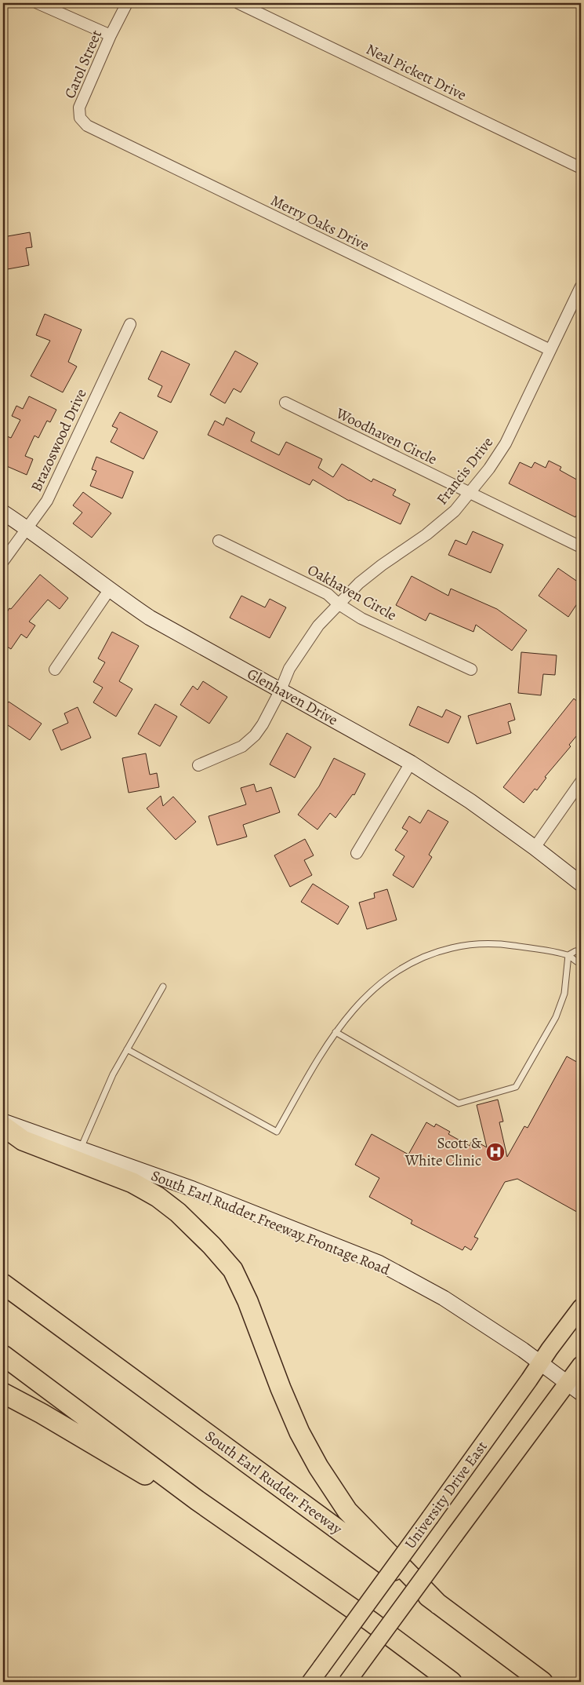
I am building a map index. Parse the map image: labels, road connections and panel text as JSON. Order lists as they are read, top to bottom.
{
  "streets": {
    "highway": ["South Earl Rudder Freeway"],
    "main road": ["University Drive East"],
    "street": [
      "Carol Street",
      "Neal Pickett Drive",
      "Merry Oaks Drive",
      "Woodhaven Circle",
      "Brazoswood Drive",
      "Francis Drive",
      "Oakhaven Circle",
      "Glenhaven Drive",
      "South Earl Rudder Freeway Frontage Road"
    ]
  },
  "crossings": [
    ["Carol Street", "Merry Oaks Drive"],
    ["Merry Oaks Drive", "Francis Drive"],
    ["Woodhaven Circle", "Francis Drive"],
    ["Brazoswood Drive", "Glenhaven Drive"],
    ["Francis Drive", "Oakhaven Circle"],
    ["Francis Drive", "Glenhaven Drive"],
    ["South Earl Rudder Freeway Frontage Road", "University Drive East"]
  ],
  "places": {
    "hospital": ["Scott & White Clinic"]
  }
}
